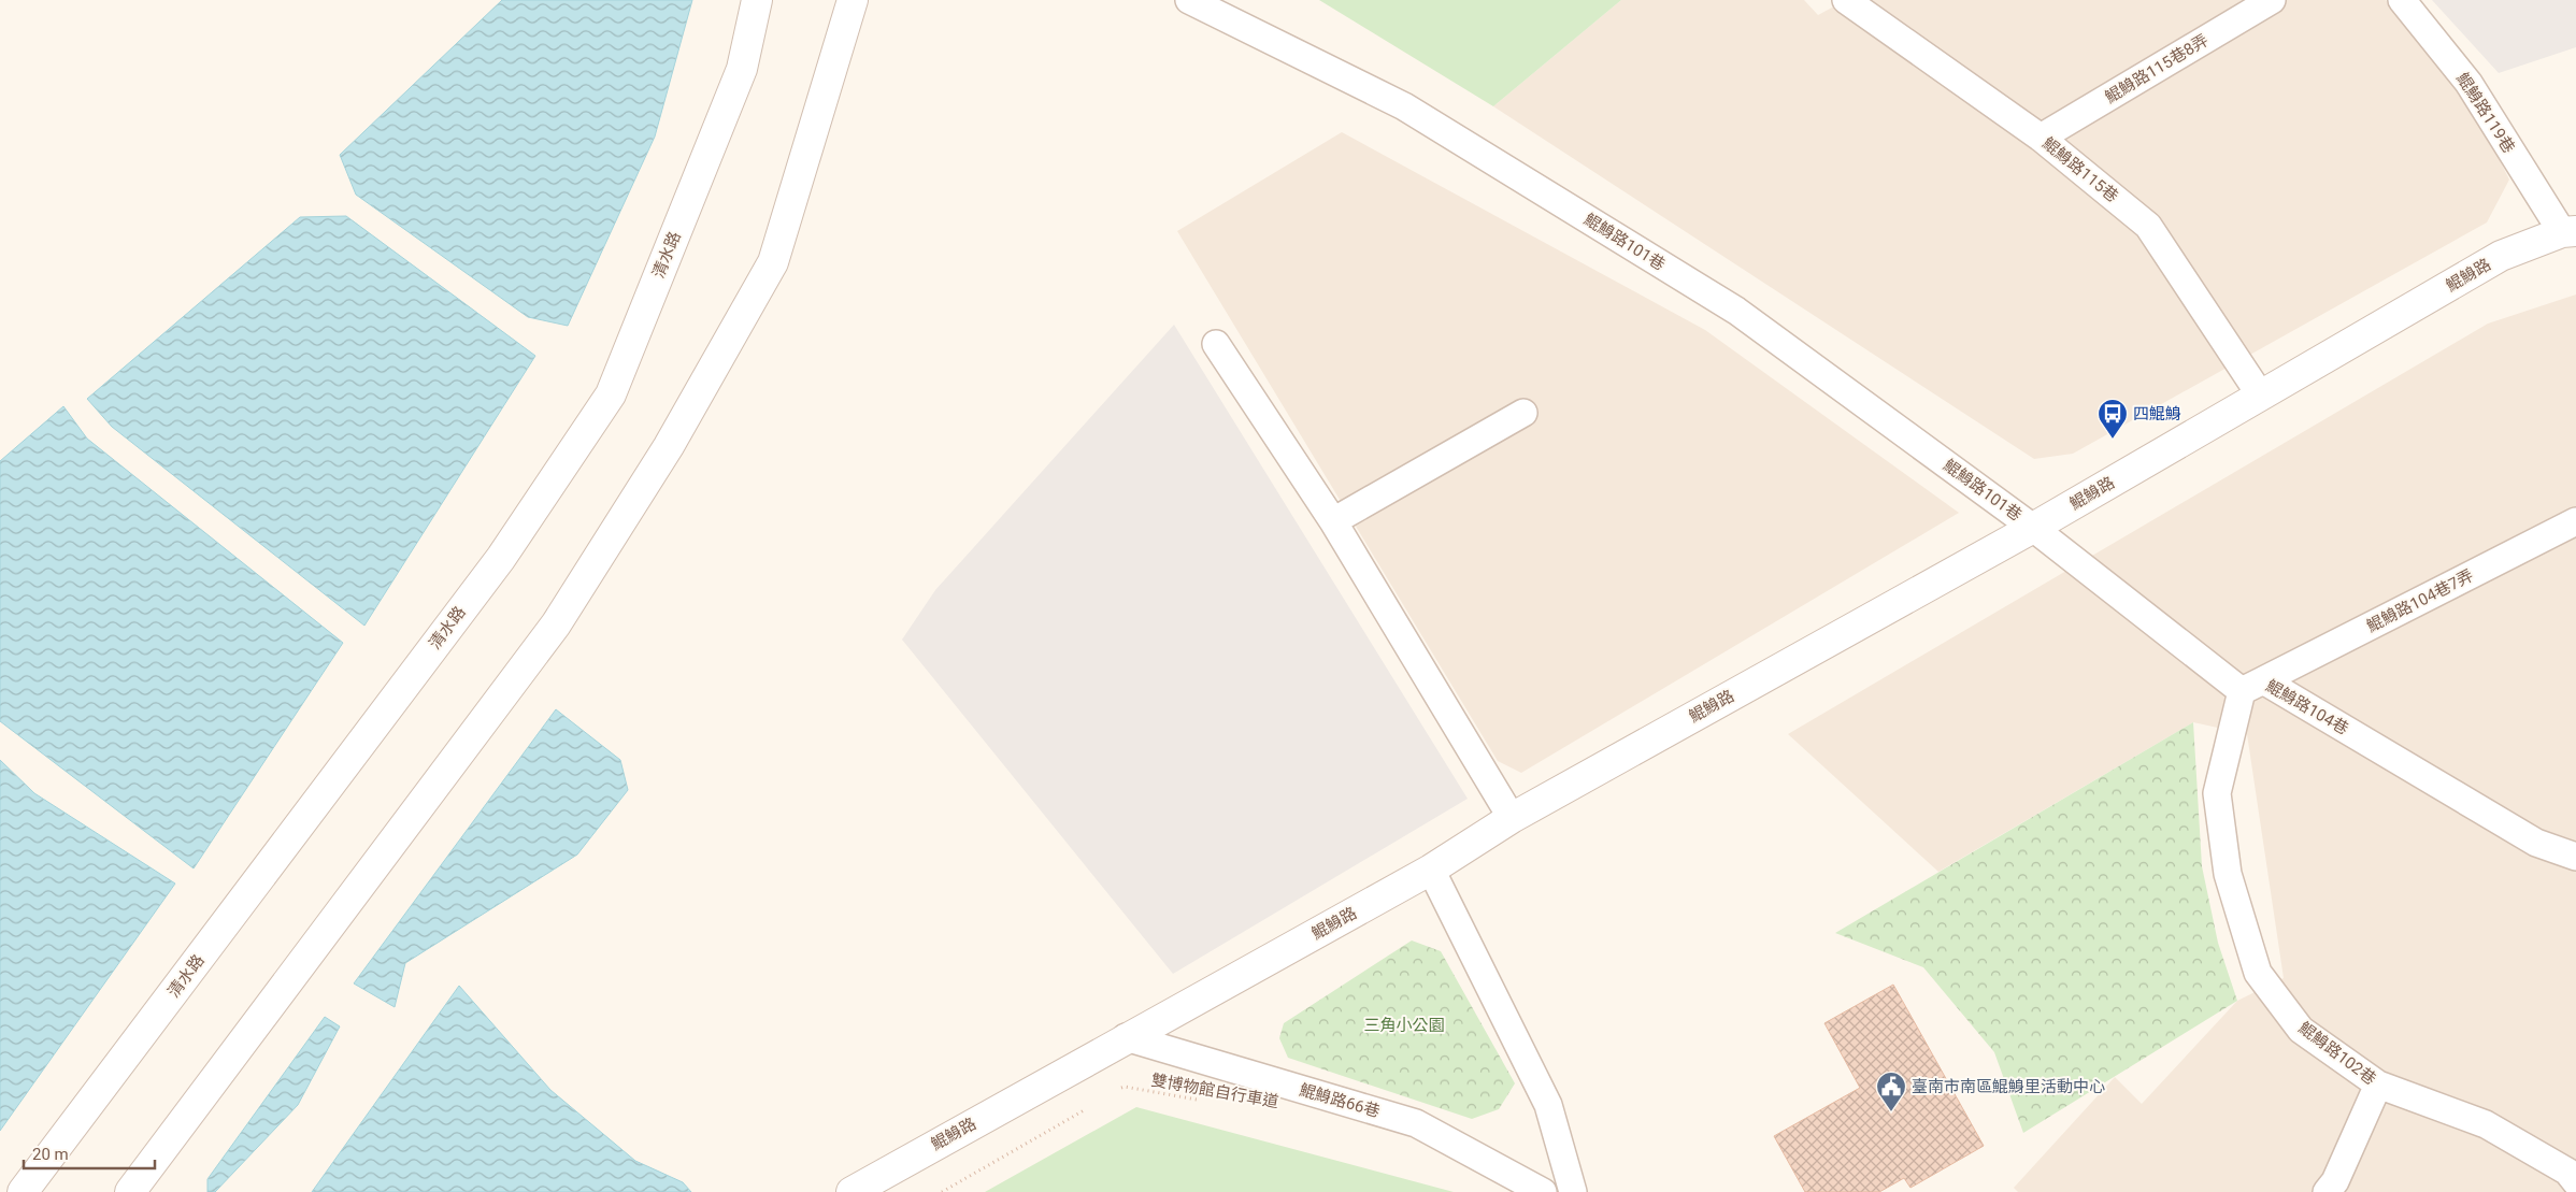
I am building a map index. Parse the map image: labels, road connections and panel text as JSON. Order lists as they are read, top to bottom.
{
  "streets": {
    "street": ["清水路", "鯤鯓路"],
    "lane": [
      "鯤鯓路115巷8弄",
      "鯤鯓路119巷",
      "鯤鯓路115巷",
      "鯤鯓路101巷",
      "鯤鯓路104巷7弄",
      "鯤鯓路104巷",
      "鯤鯓路102巷",
      "鯤鯓路66巷"
    ],
    "path": ["雙博物館自行車道"]
  },
  "crossings": [
    ["鯤鯓路115巷8弄", "鯤鯓路115巷"],
    ["鯤鯓路119巷", "鯤鯓路"],
    ["鯤鯓路115巷", "鯤鯓路"],
    ["鯤鯓路101巷", "鯤鯓路"],
    ["鯤鯓路101巷", "鯤鯓路104巷"],
    ["鯤鯓路", "鯤鯓路104巷"],
    ["鯤鯓路", "鯤鯓路66巷"],
    ["鯤鯓路104巷7弄", "鯤鯓路104巷"],
    ["鯤鯓路104巷7弄", "鯤鯓路102巷"],
    ["鯤鯓路104巷", "鯤鯓路102巷"]
  ],
  "parks": ["三角小公園"],
  "places": {
    "bus stop": ["四鯤鯓"],
    "public building": ["臺南市南區鯤鯓里活動中心"]
  },
  "scale_bar": "20 m"
}
